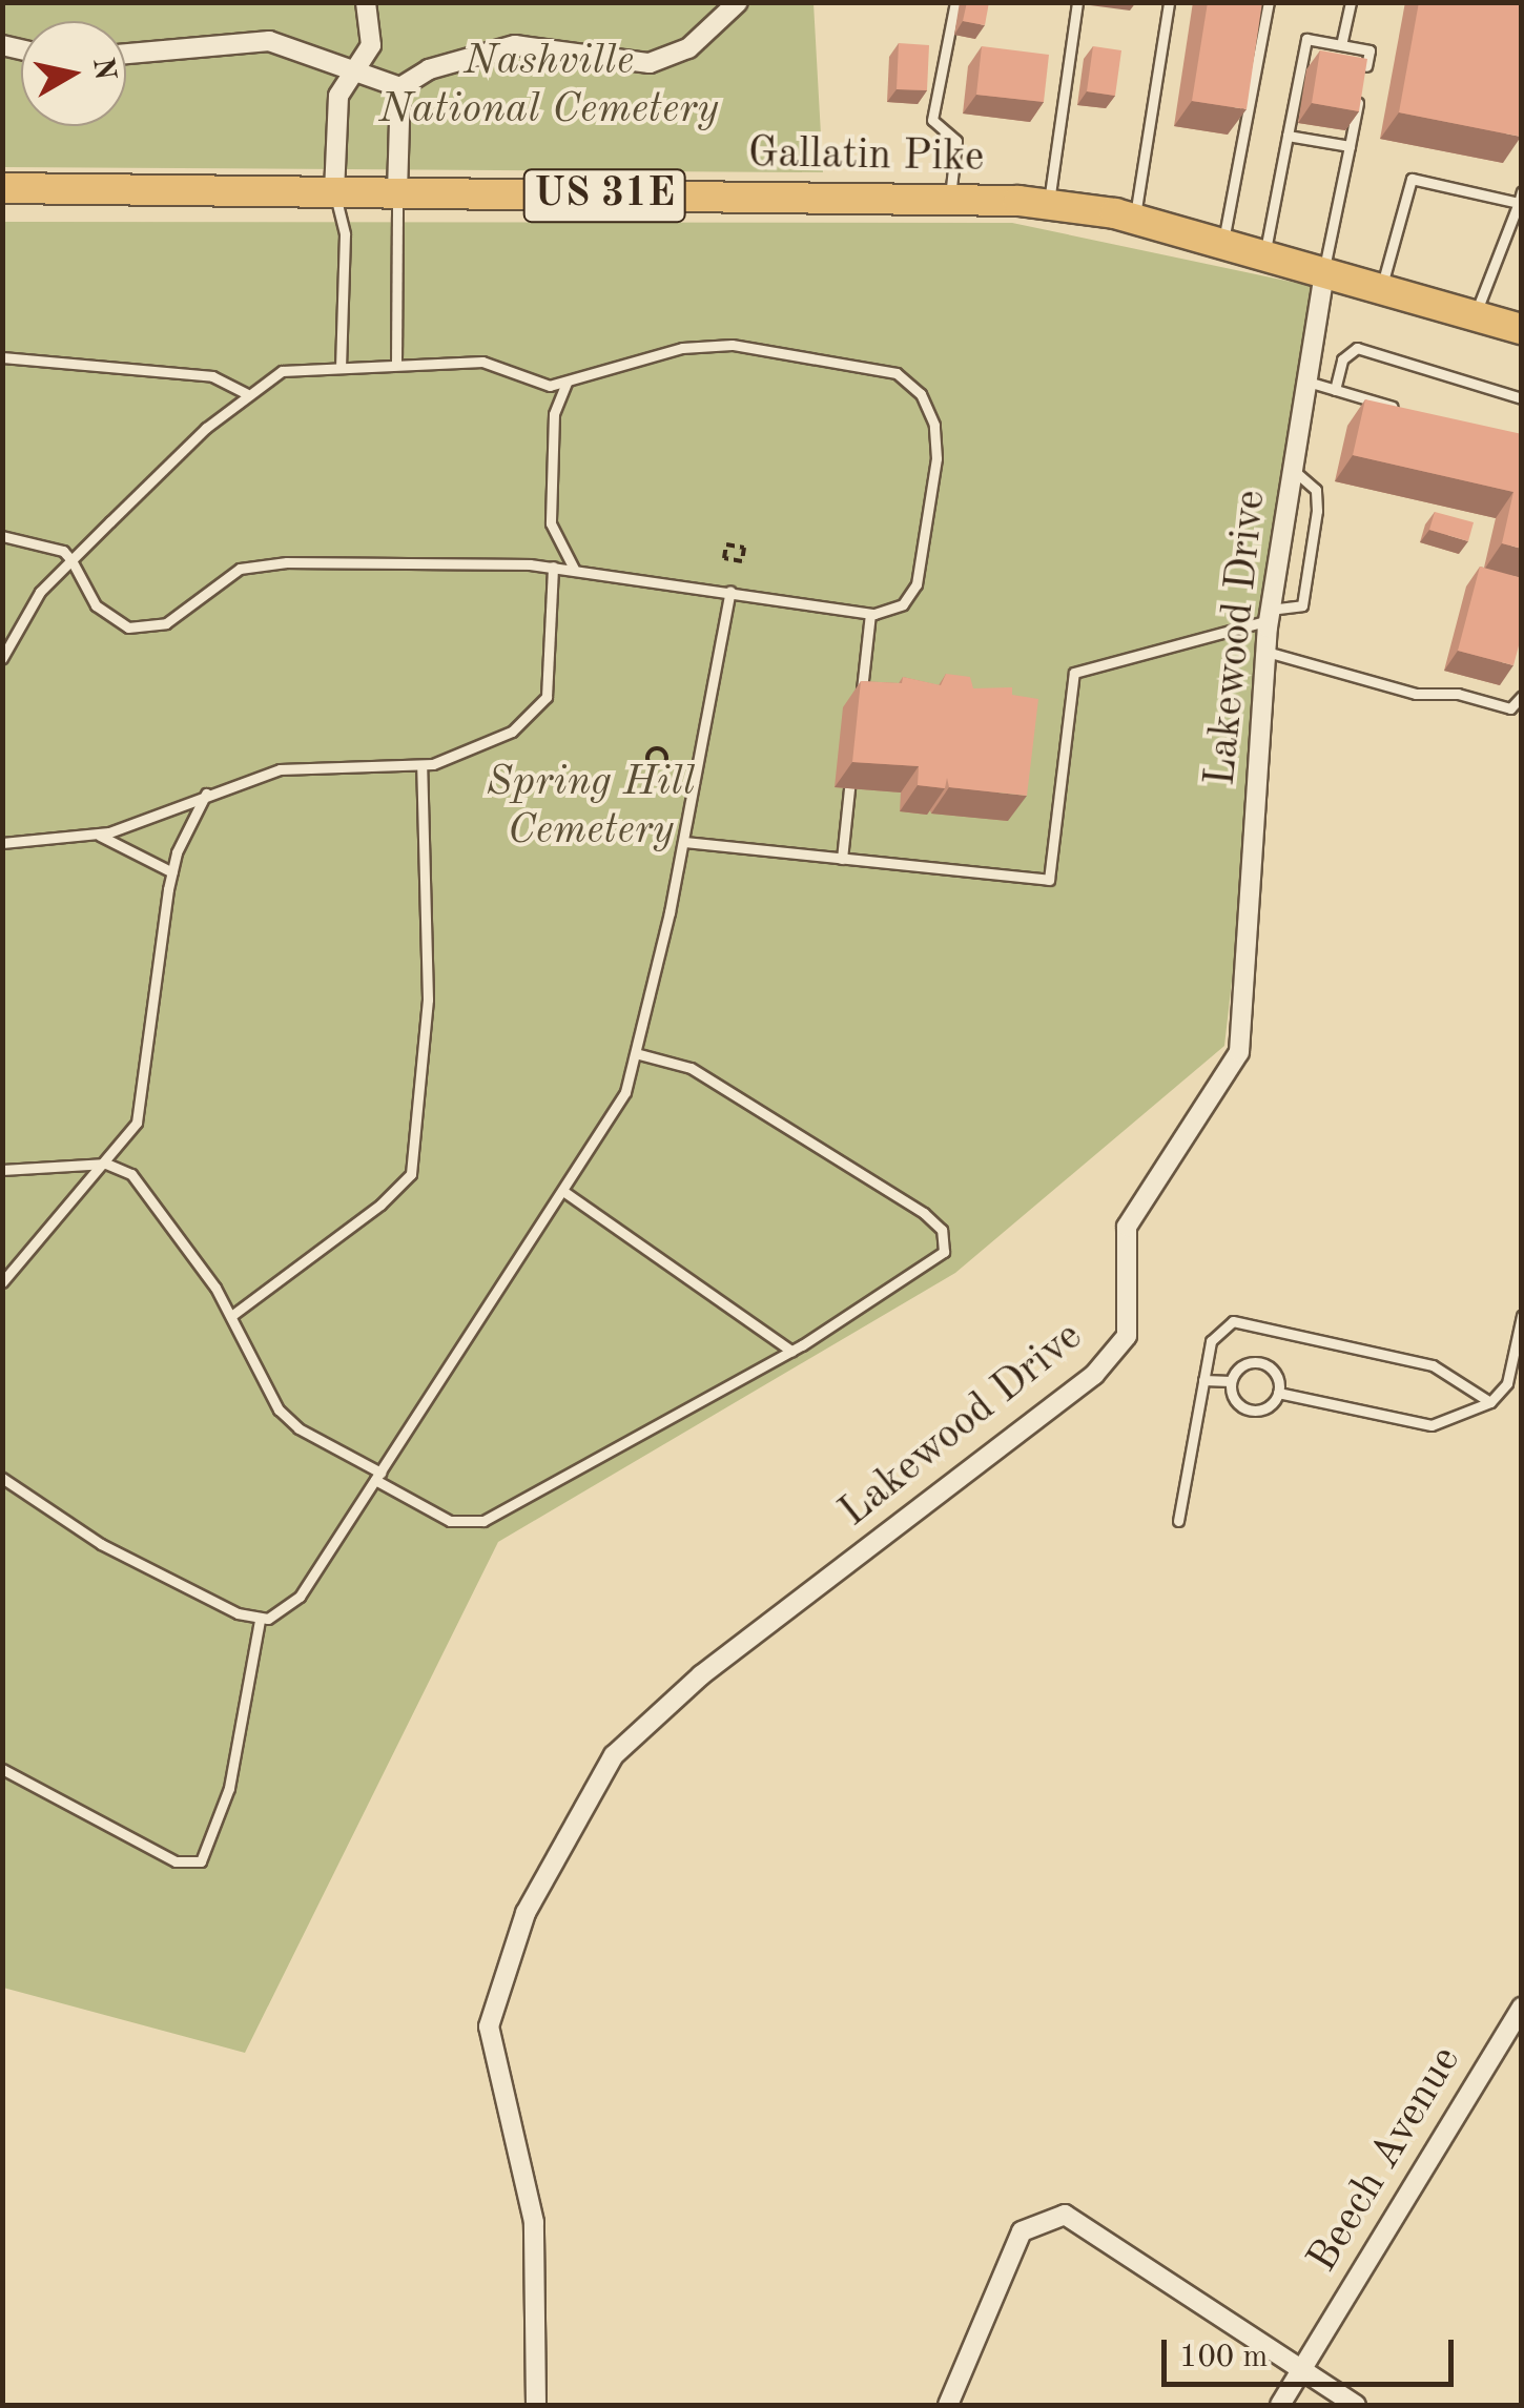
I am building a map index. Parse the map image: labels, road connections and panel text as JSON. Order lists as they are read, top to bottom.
{
  "streets": {
    "main road": ["Gallatin Pike", "US 31E"],
    "street": ["Lakewood Drive", "Beech Avenue"]
  },
  "crossings": [
    ["Gallatin Pike", "Lakewood Drive"]
  ],
  "parks": ["Nashville National Cemetery", "Spring Hill Cemetery"],
  "scale_bar": "100 m",
  "north": "right"
}
